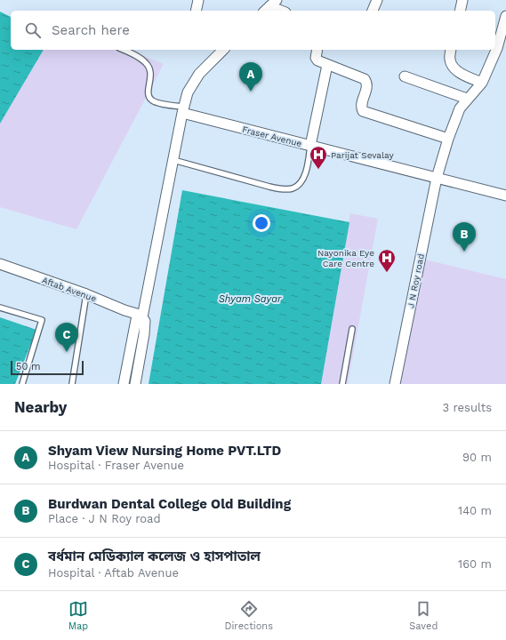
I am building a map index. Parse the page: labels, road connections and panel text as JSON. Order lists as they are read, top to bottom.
{
  "streets": {
    "street": ["Fraser Avenue", "J N Roy road", "Aftab Avenue"]
  },
  "crossings": [
    ["Fraser Avenue", "J N Roy road"]
  ],
  "water": ["Shyam Sayar"],
  "places": {
    "hospital": ["Parijat Sevalay", "Nayonika Eye Care Centre"]
  },
  "scale_bar": "50 m",
  "page": {
    "search": "Search here",
    "pins": ["A", "B", "C"],
    "scale": "50 m",
    "heading": ["Nearby", "3 results"],
    "list": [
      {
        "mark": "A",
        "name": "Shyam View Nursing Home PVT.LTD",
        "note": "Hospital · Fraser Avenue",
        "value": "90 m"
      },
      {
        "mark": "B",
        "name": "Burdwan Dental College Old Building",
        "note": "Place · J N Roy road",
        "value": "140 m"
      },
      {
        "mark": "C",
        "name": "বর্ধমান মেডিক্যাল কলেজ ও হাসপাতাল",
        "note": "Hospital · Aftab Avenue",
        "value": "160 m"
      }
    ],
    "nav": ["Map", "Directions", "Saved"]
  }
}
